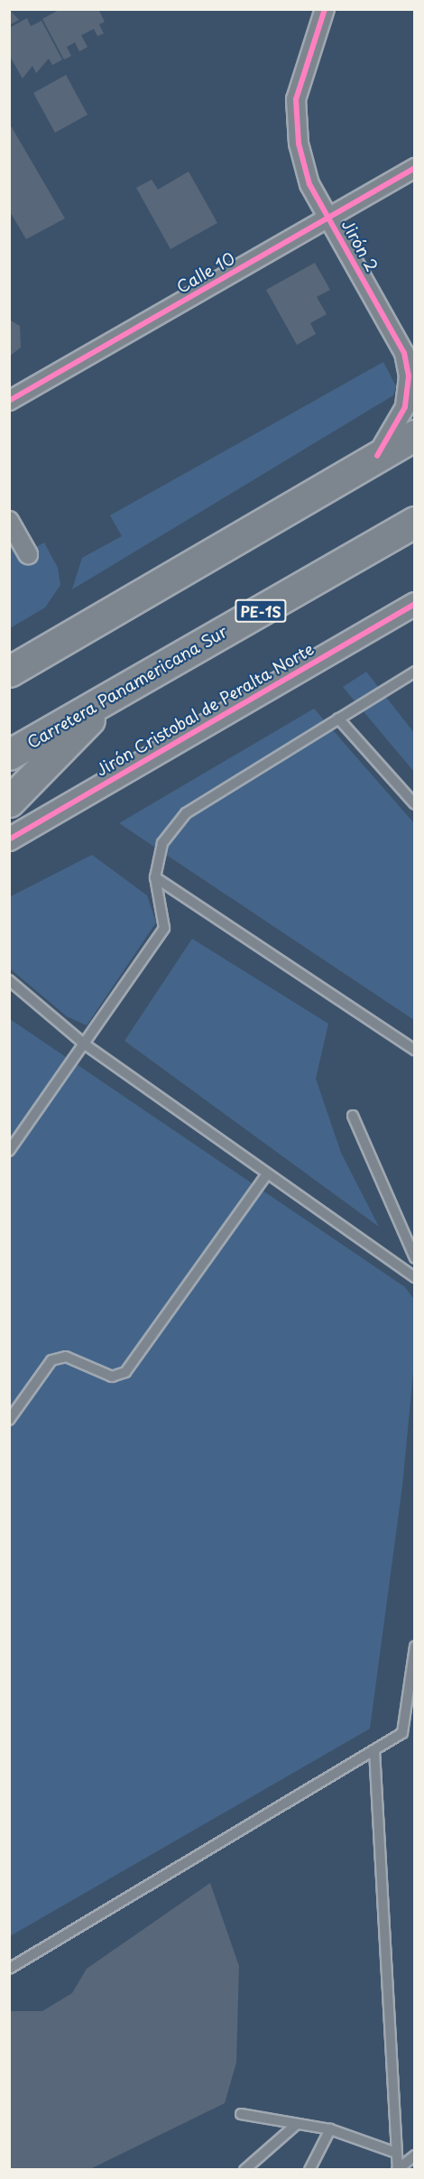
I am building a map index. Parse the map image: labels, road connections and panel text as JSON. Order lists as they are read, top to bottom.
{
  "streets": {
    "highway": ["PE-1S", "Carretera Panamericana Sur"],
    "street": ["Jirón 2", "Calle 10", "Jirón Cristobal de Peralta Norte"]
  },
  "crossings": [
    ["Jirón 2", "Calle 10"]
  ]
}
